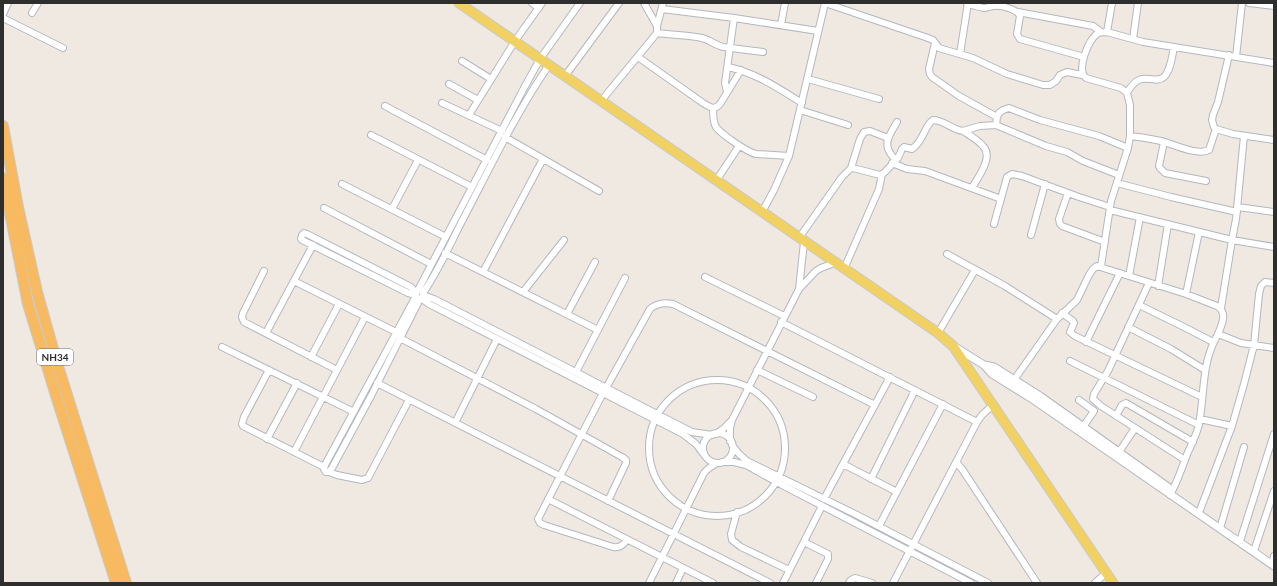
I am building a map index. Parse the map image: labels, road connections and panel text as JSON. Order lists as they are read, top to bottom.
{
  "streets": {
    "highway": ["NH34"]
  }
}
